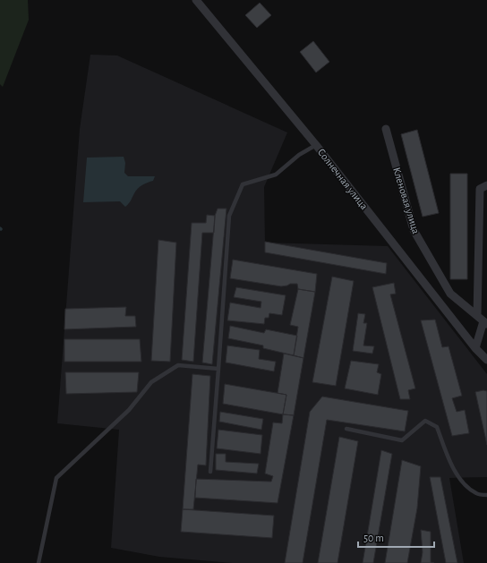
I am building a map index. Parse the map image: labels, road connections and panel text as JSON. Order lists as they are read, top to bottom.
{
  "streets": {
    "street": ["Солнечная улица", "Кленовая улица"]
  },
  "scale_bar": "50 m"
}
